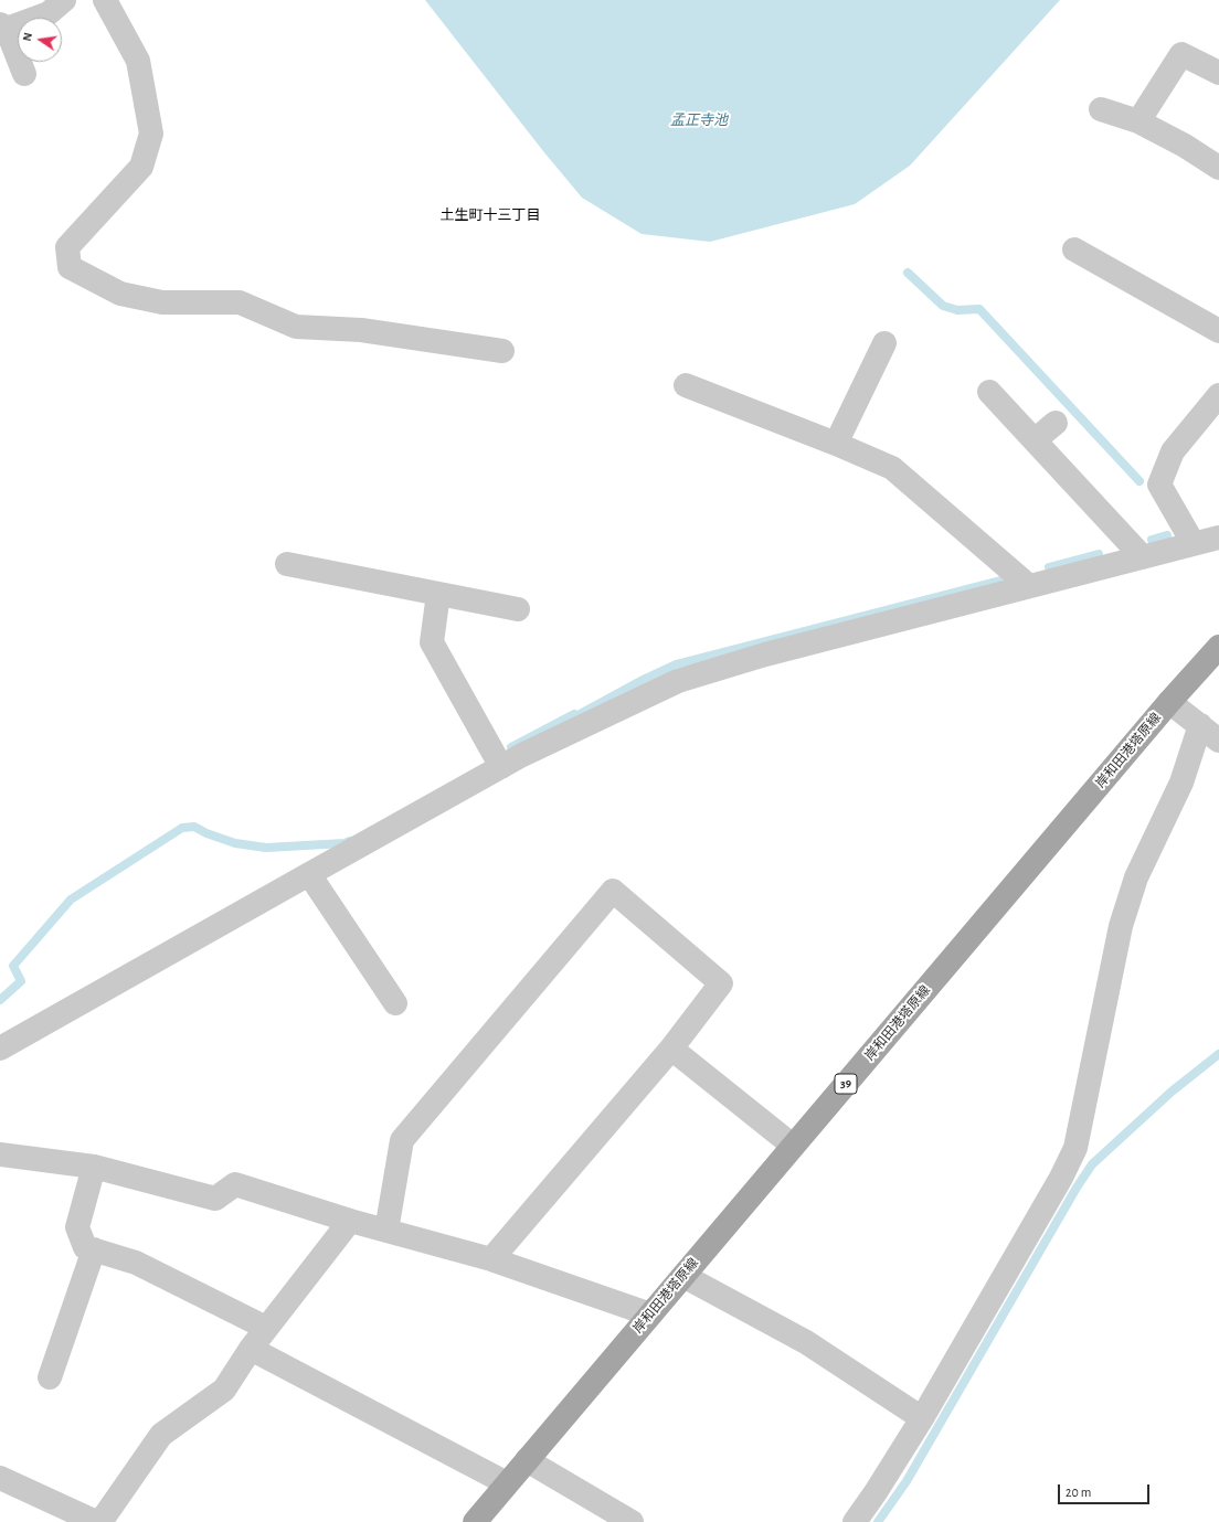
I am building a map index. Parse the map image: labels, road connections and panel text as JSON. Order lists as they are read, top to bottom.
{
  "streets": {
    "main road": ["岸和田港塔原線", "39"]
  },
  "districts": ["土生町十三丁目"],
  "water": ["孟正寺池"],
  "scale_bar": "20 m",
  "north": "left"
}
